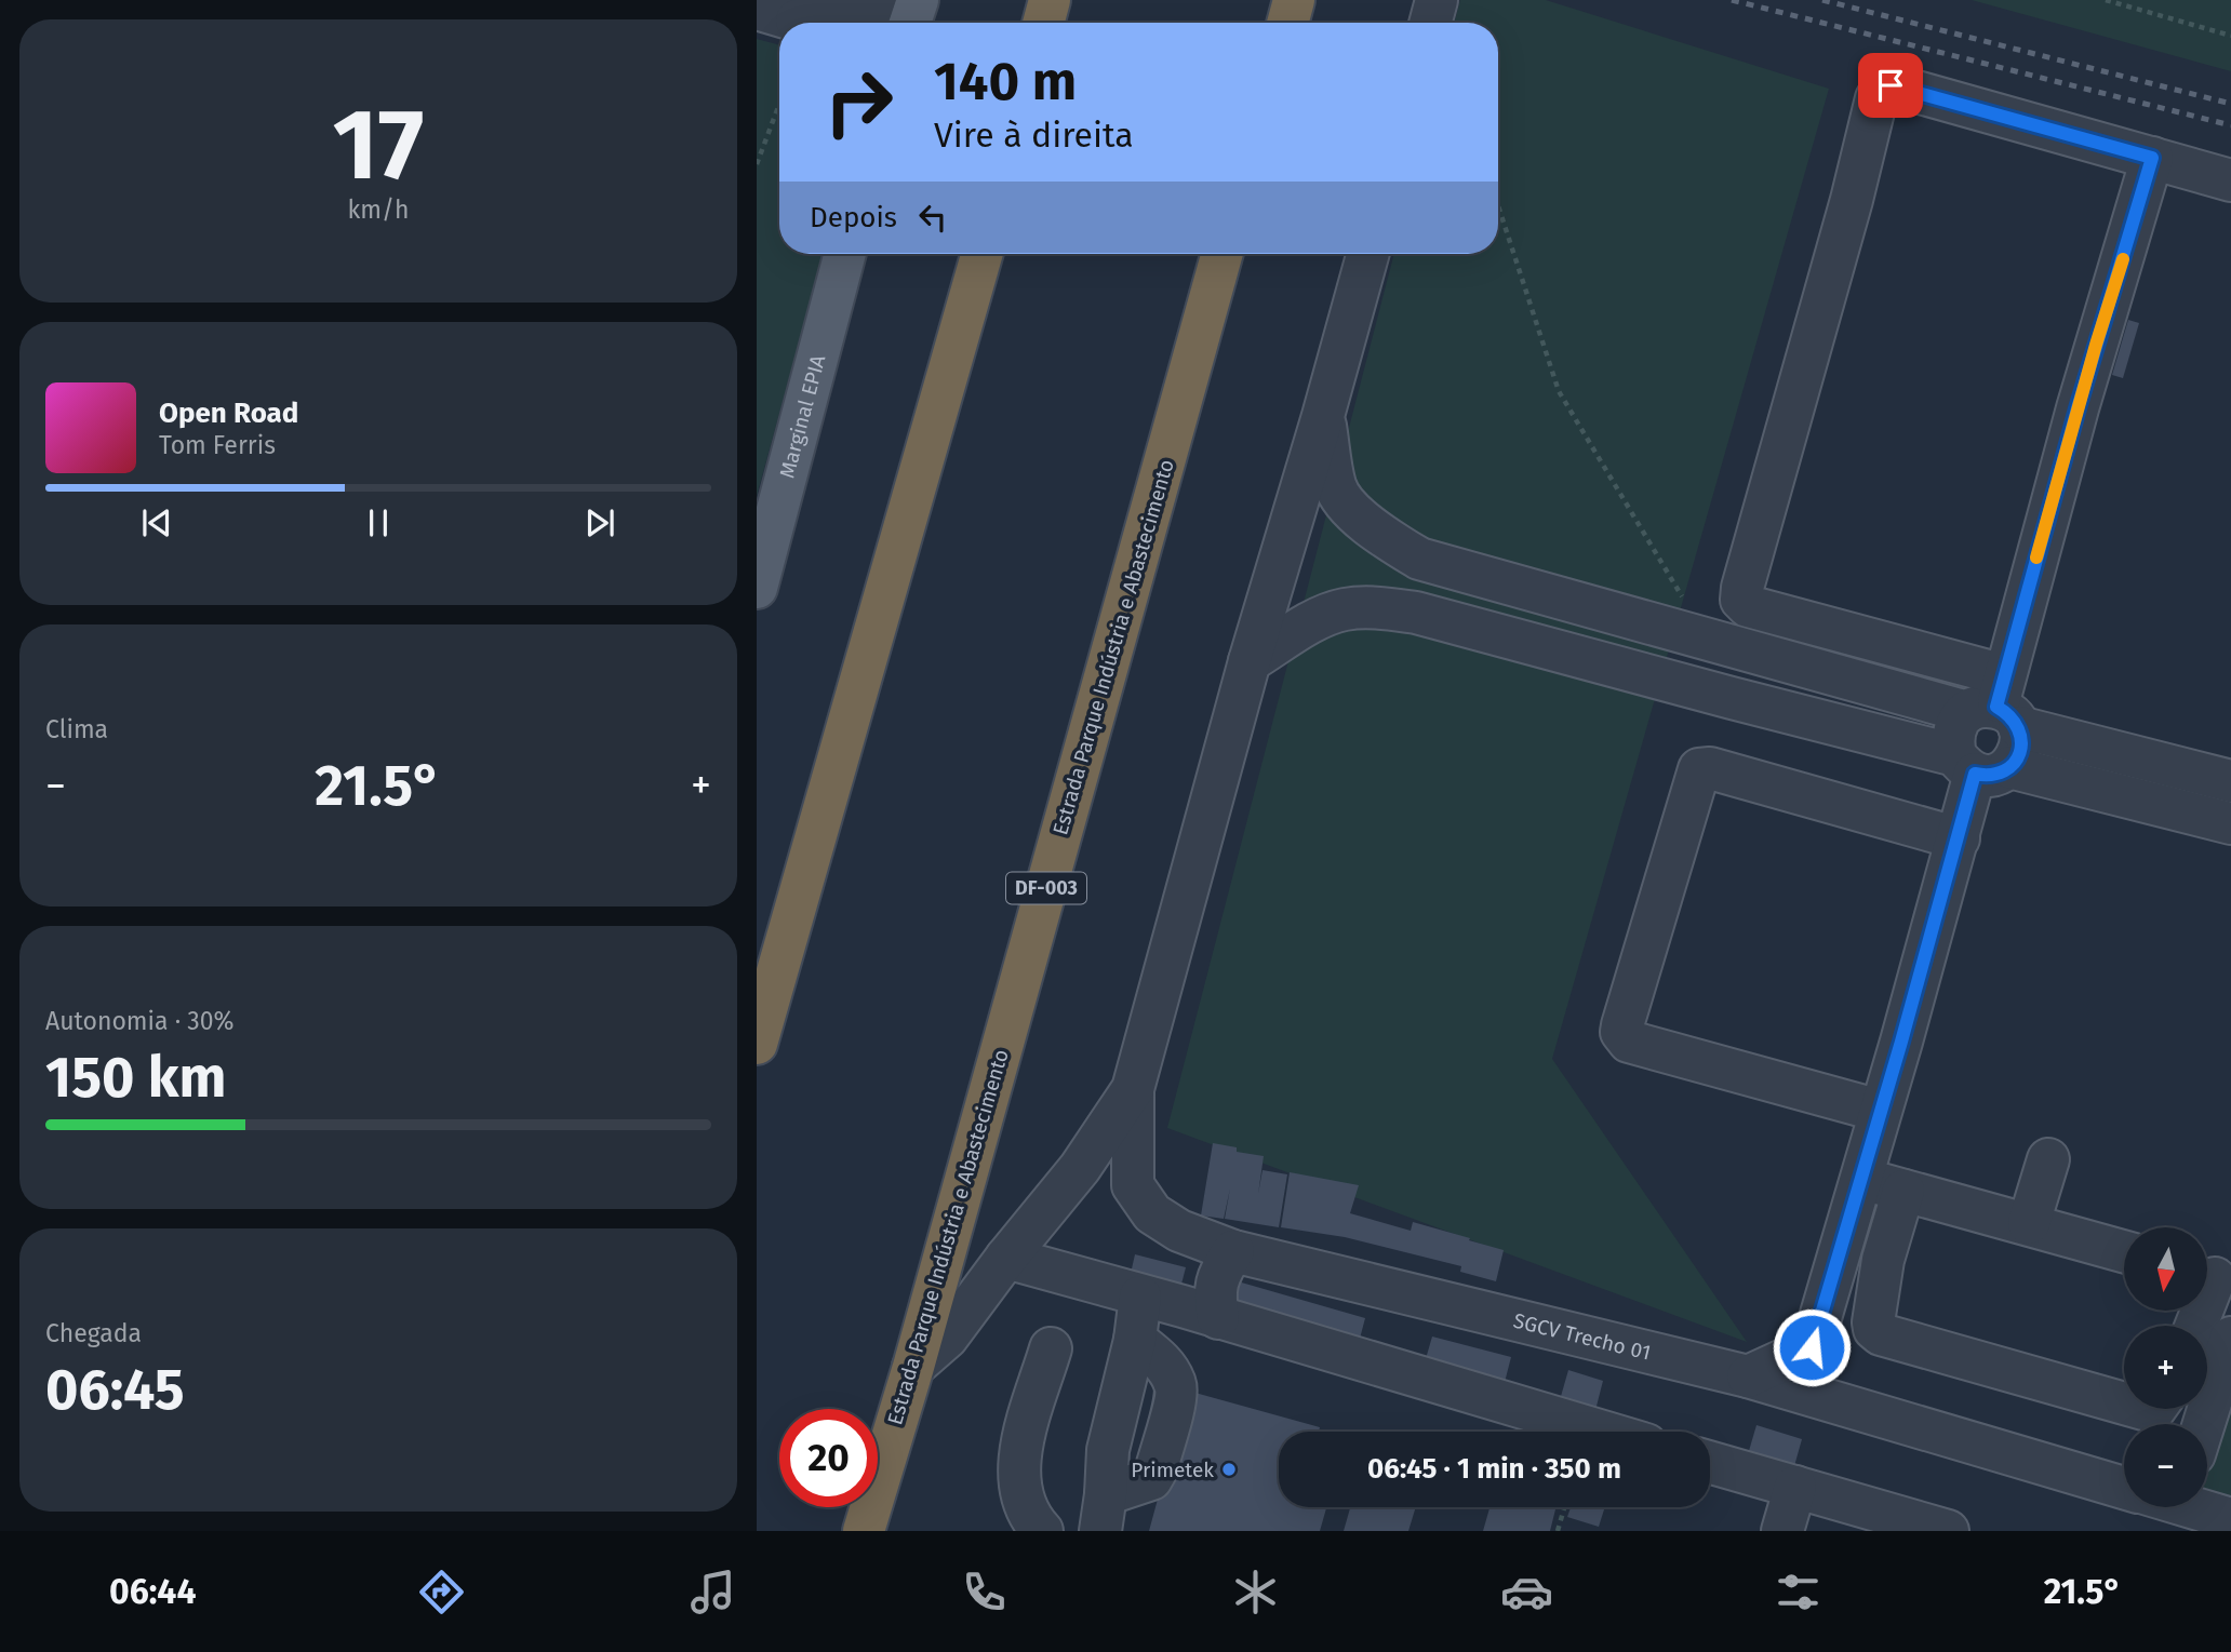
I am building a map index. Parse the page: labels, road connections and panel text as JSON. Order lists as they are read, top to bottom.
{
  "streets": {
    "highway": ["Estrada Parque Indústria e Abastecimento", "DF-003"],
    "main road": ["Marginal EPIA"],
    "street": ["SGCV Trecho 01"]
  },
  "places": ["Primetek"],
  "north": "bottom",
  "page": {
    "tile": [
      ["17", "km/h"],
      "Clima",
      ["Autonomia · 30%", "150 km"],
      ["Chegada", "06:45"]
    ],
    "turn": ["140 m", "Vire à direita"],
    "then": "Depois",
    "song": ["Open Road", "Tom Ferris"],
    "heat": ["−", "21.5°", "+"],
    "map_buttons": ["+", "−"],
    "limit": "20",
    "trip": "06:45 · 1 min · 350 m",
    "tabs": ["06:44", "21.5°"]
  }
}
